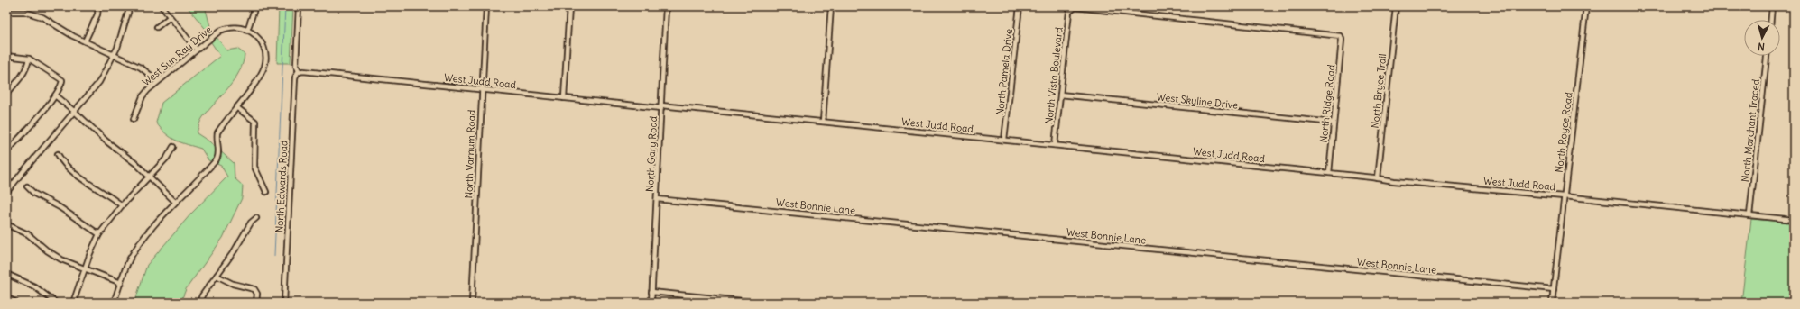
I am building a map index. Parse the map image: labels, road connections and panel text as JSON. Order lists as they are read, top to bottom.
{
  "streets": {
    "street": [
      "West Sun Ray Drive",
      "North Pamela Drive",
      "North Vista Boulevard",
      "West Judd Road",
      "North Bryce Trail",
      "West Skyline Drive",
      "North Ridge Road",
      "North Marchant Traced",
      "North Royce Road",
      "North Varnum Road",
      "North Gary Road",
      "North Edwards Road",
      "West Bonnie Lane"
    ]
  },
  "crossings": [
    ["North Pamela Drive", "West Judd Road"],
    ["North Vista Boulevard", "West Judd Road"],
    ["North Vista Boulevard", "West Skyline Drive"],
    ["North Vista Boulevard", "North Ridge Road"],
    ["West Judd Road", "North Bryce Trail"],
    ["West Judd Road", "North Ridge Road"],
    ["West Judd Road", "North Marchant Traced"],
    ["West Judd Road", "North Royce Road"],
    ["West Judd Road", "North Varnum Road"],
    ["West Judd Road", "North Gary Road"],
    ["West Judd Road", "North Edwards Road"],
    ["West Skyline Drive", "North Ridge Road"],
    ["North Royce Road", "West Bonnie Lane"],
    ["North Gary Road", "West Bonnie Lane"]
  ],
  "north": "bottom"
}
